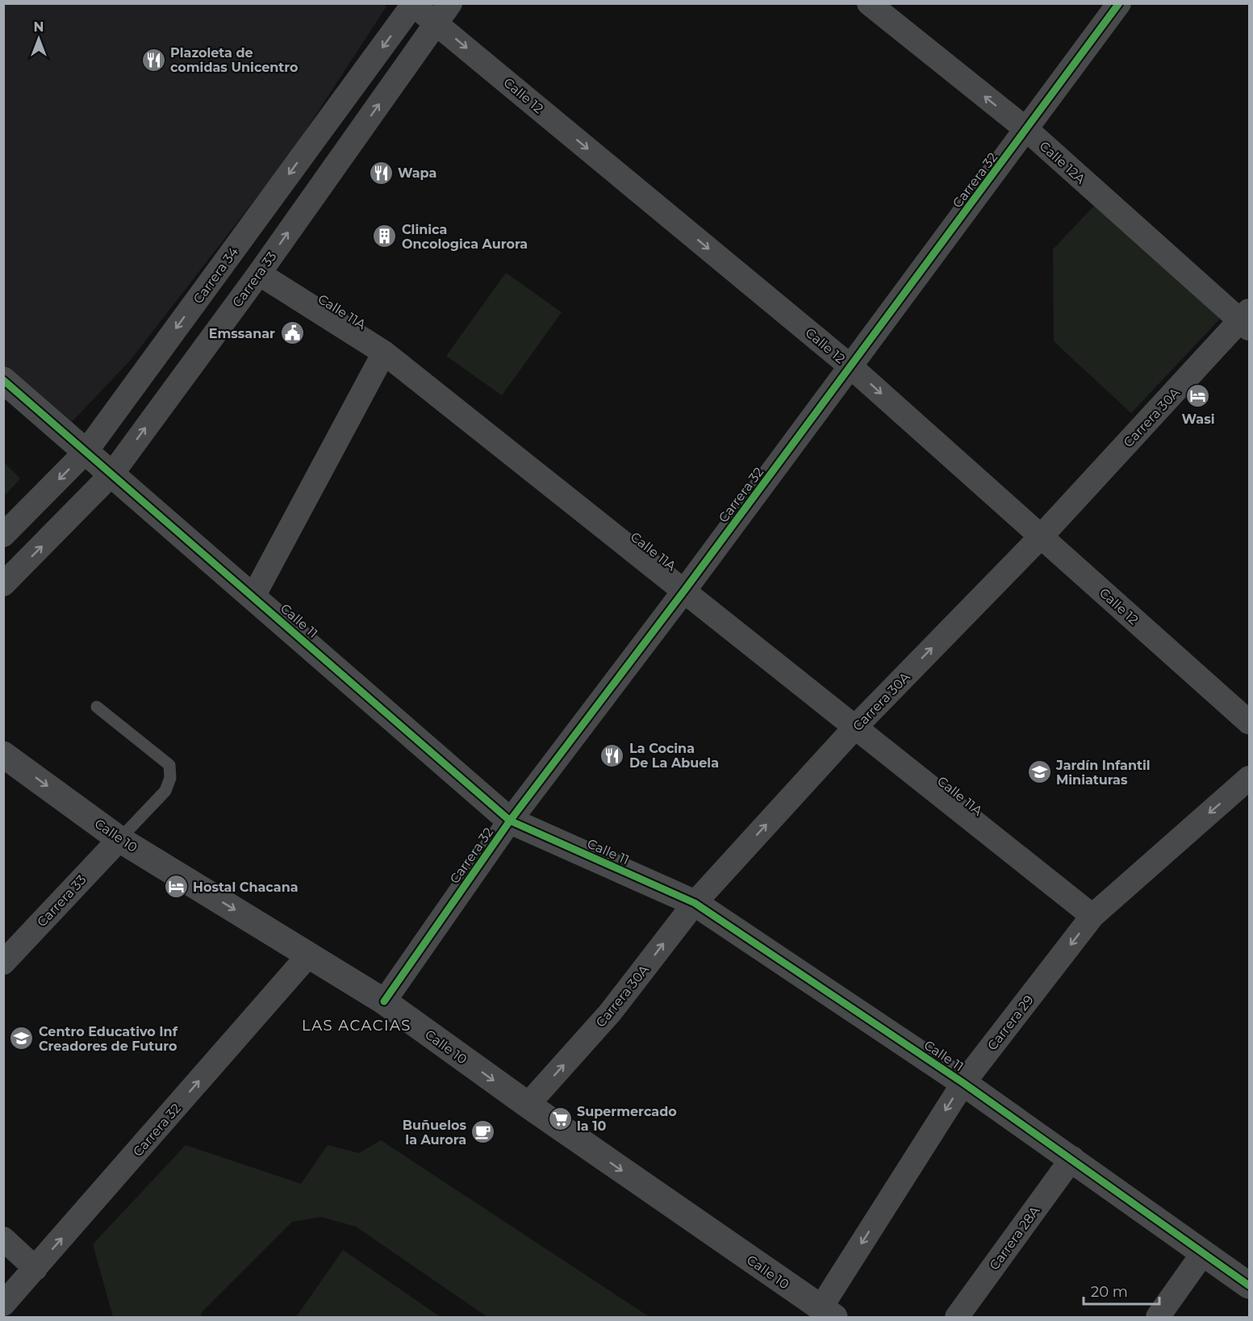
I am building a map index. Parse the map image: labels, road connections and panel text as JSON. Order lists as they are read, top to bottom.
{
  "streets": {
    "street": [
      "Calle 12",
      "Calle 12A",
      "Carrera 32",
      "Carrera 34",
      "Carrera 33",
      "Calle 11A",
      "Carrera 30A",
      "Calle 11",
      "Calle 10",
      "Carrera 29",
      "Carrera 28A"
    ]
  },
  "crossings": [
    ["Calle 12", "Carrera 32"],
    ["Calle 12", "Carrera 34"],
    ["Calle 12", "Carrera 33"],
    ["Calle 12", "Carrera 30A"],
    ["Calle 12A", "Carrera 32"],
    ["Calle 12A", "Carrera 30A"],
    ["Carrera 32", "Calle 11A"],
    ["Carrera 32", "Calle 11"],
    ["Carrera 32", "Calle 10"],
    ["Carrera 34", "Calle 11"],
    ["Carrera 33", "Calle 11A"],
    ["Carrera 33", "Calle 11"],
    ["Carrera 33", "Calle 10"],
    ["Calle 11A", "Carrera 30A"],
    ["Calle 11A", "Carrera 29"],
    ["Carrera 30A", "Calle 11"],
    ["Carrera 30A", "Calle 10"],
    ["Calle 11", "Carrera 29"],
    ["Calle 11", "Carrera 28A"],
    ["Calle 10", "Carrera 29"]
  ],
  "one_way": [
    "Calle 12",
    "Calle 12A",
    "Carrera 30A",
    "Calle 10",
    "Carrera 29"
  ],
  "districts": ["LAS ACACIAS"],
  "places": {
    "restaurant": ["Plazoleta de comidas Unicentro", "Wapa", "La Cocina De La Abuela"],
    "building": ["Clinica Oncologica Aurora"],
    "public building": ["Emssanar"],
    "hotel": ["Wasi", "Hostal Chacana"],
    "school or university": ["Jardín Infantil Miniaturas", "Centro Educativo Inf Creadores de Futuro"],
    "supermarket": ["Supermercado la 10"],
    "cafe": ["Buñuelos la Aurora"]
  },
  "scale_bar": "20 m",
  "north": "top"
}
